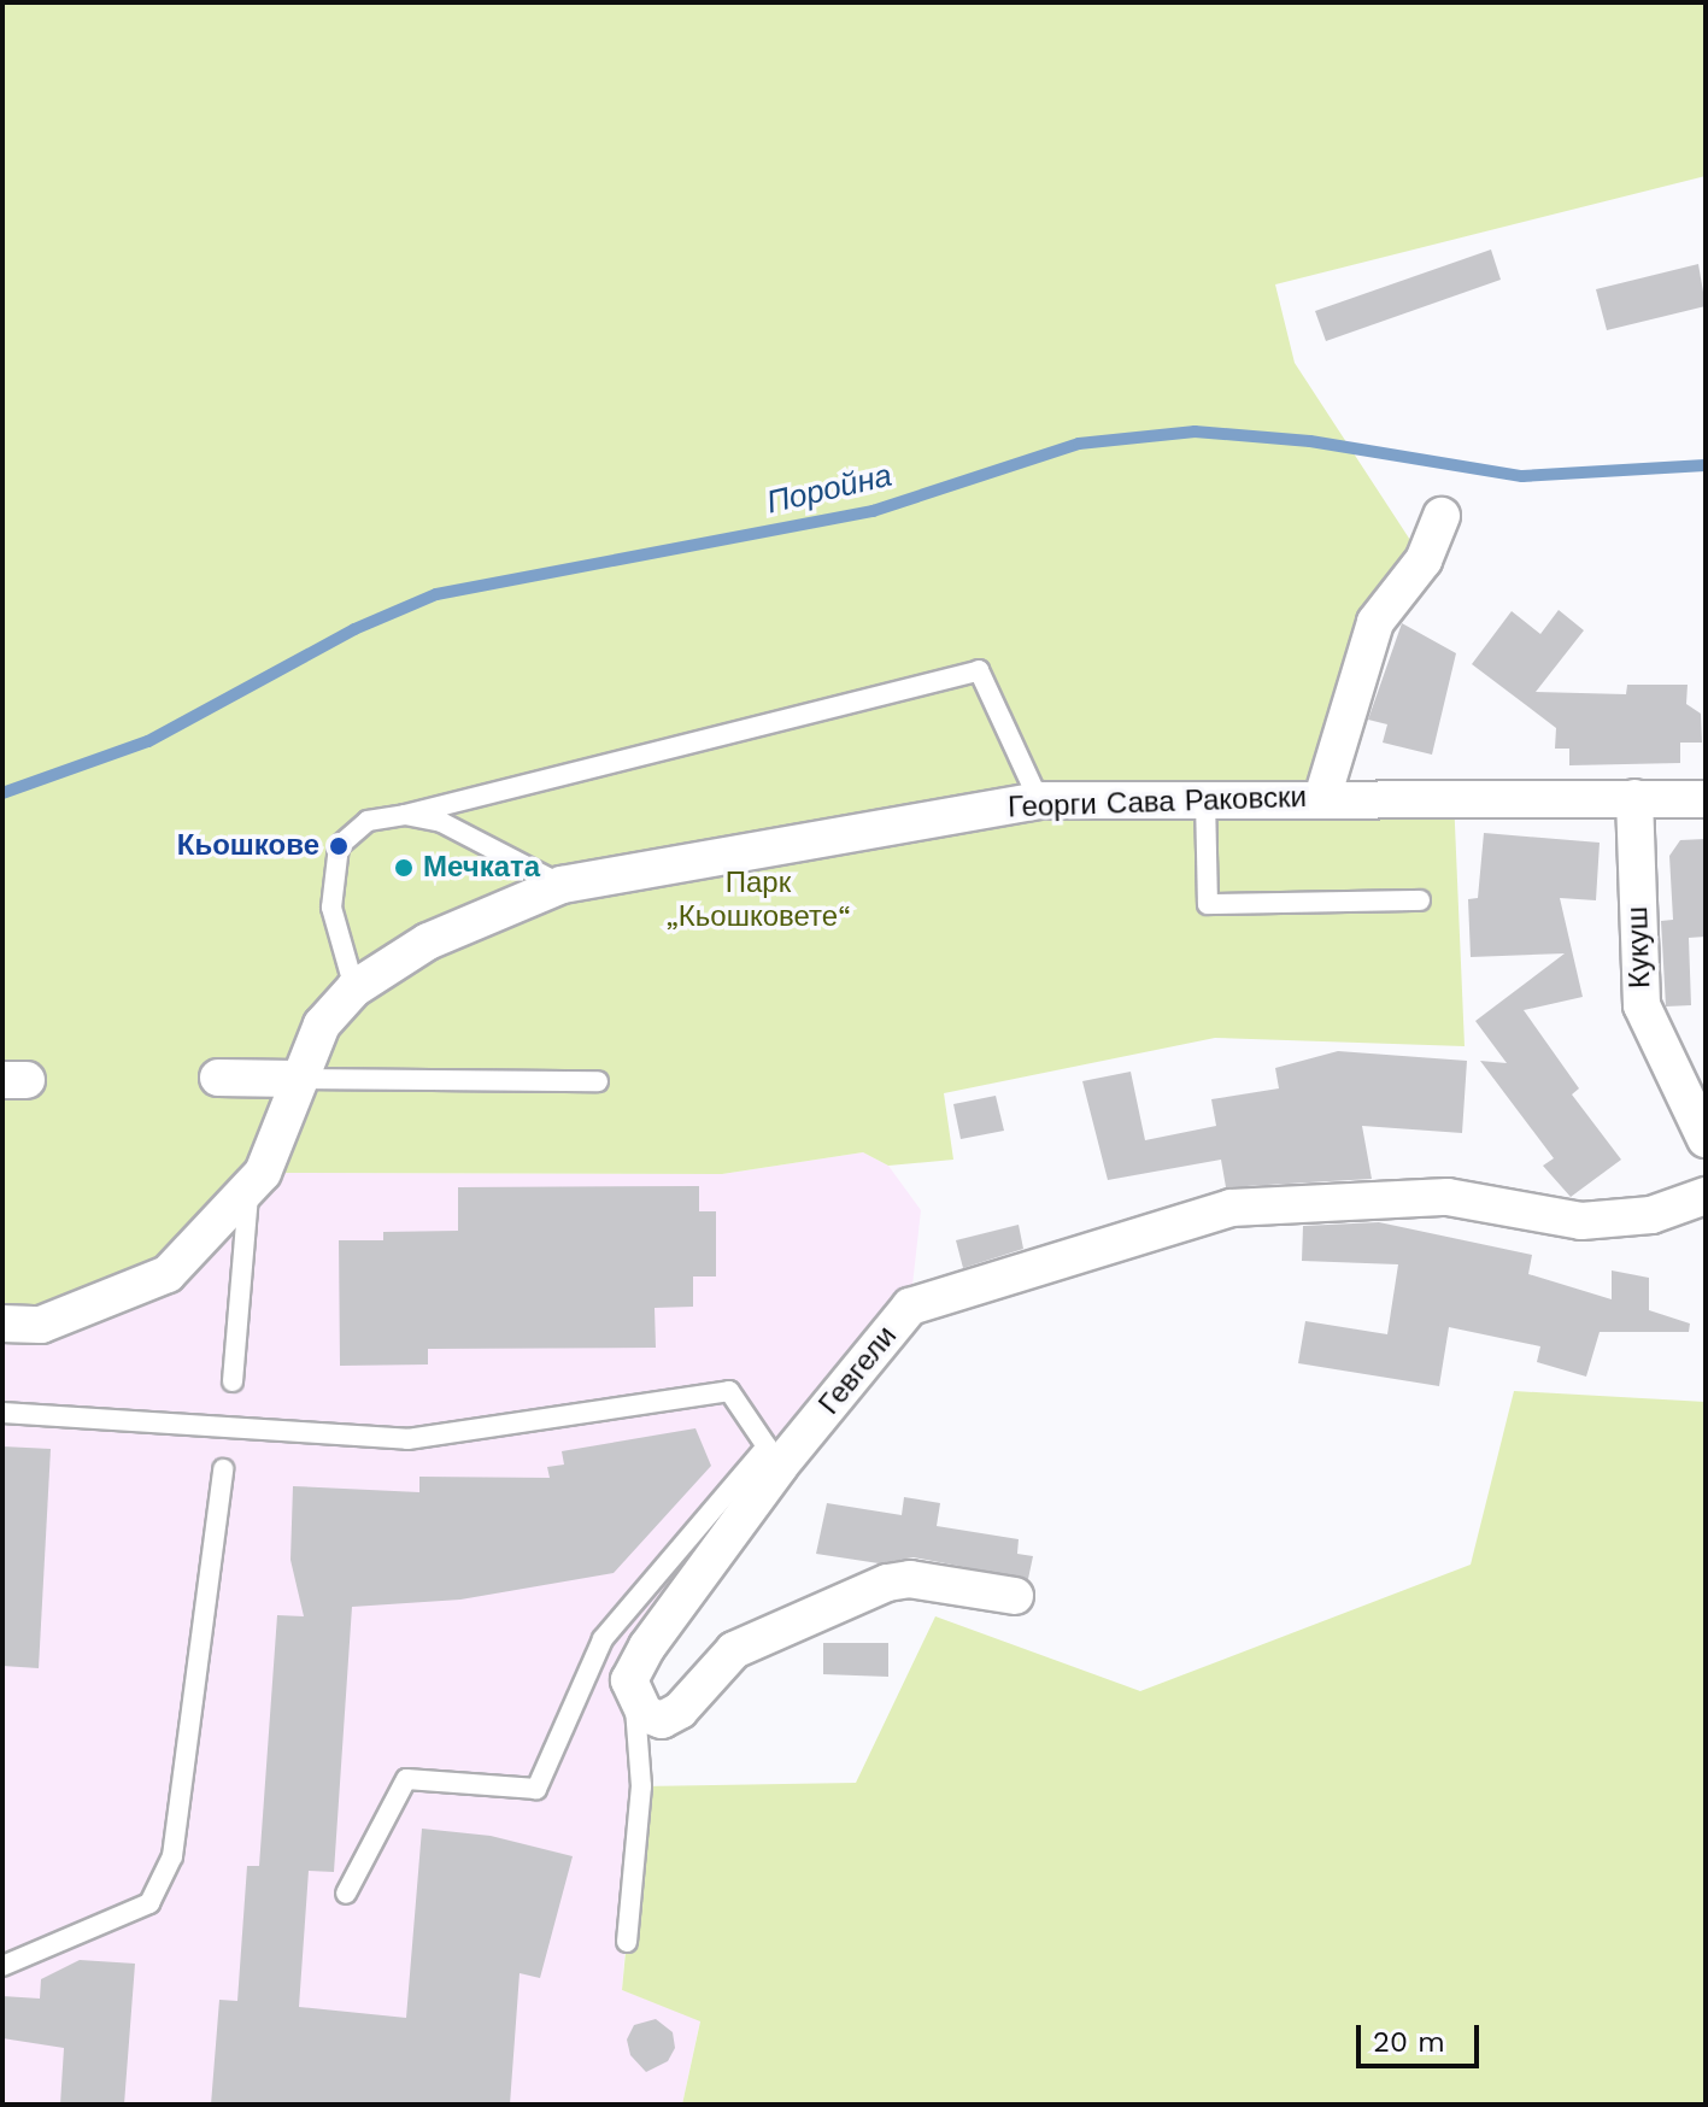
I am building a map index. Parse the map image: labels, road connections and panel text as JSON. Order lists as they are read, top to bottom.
{
  "streets": {
    "street": ["Георги Сава Раковски", "Кукуш", "Гевгели"]
  },
  "crossings": [
    ["Георги Сава Раковски", "Кукуш"]
  ],
  "water": ["Поройна"],
  "parks": ["Парк „Кьошковете“"],
  "places": ["Кьошкове", "Мечката"],
  "scale_bar": "20 m"
}
